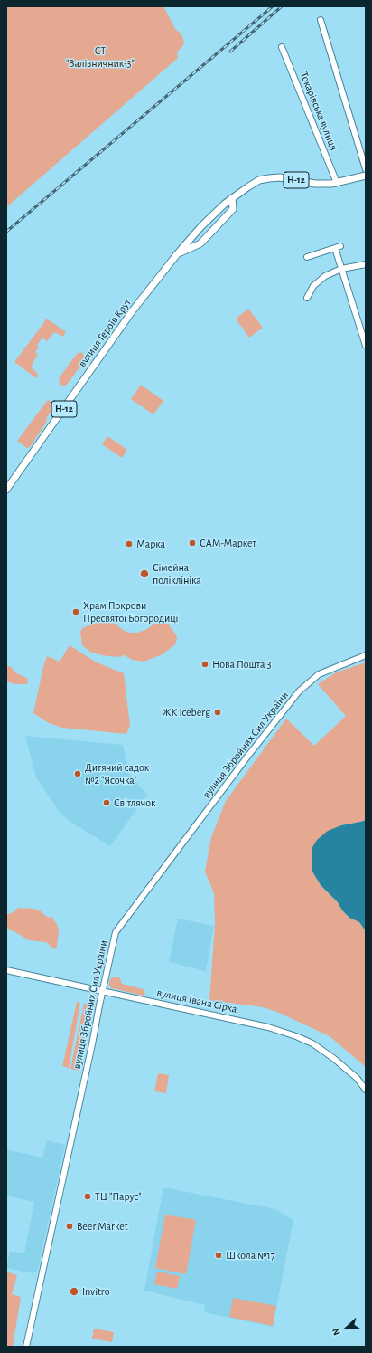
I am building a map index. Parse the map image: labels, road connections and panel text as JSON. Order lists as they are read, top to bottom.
{
  "streets": {
    "main road": ["Н-12", "вулиця Героїв Крут"],
    "street": ["Токарівська вулиця", "вулиця Збройних Сил України", "вулиця Івана Сірка"]
  },
  "crossings": [
    ["Токарівська вулиця", "Н-12"],
    ["Н-12", "вулиця Героїв Крут"],
    ["вулиця Збройних Сил України", "вулиця Івана Сірка"]
  ],
  "parks": ["СТ \"Залізничник-3\""],
  "places": [
    "САМ-Маркет",
    "Марка",
    "Сімейна поліклініка",
    "Храм Покрови Пресвятої Богородиці",
    "Нова Пошта 3",
    "ЖК Iceberg",
    "Дитячий садок №2 \"Ясочка\"",
    "Світлячок",
    "ТЦ \"Парус\"",
    "Beer Market",
    "Школа №17",
    "Invitro"
  ],
  "north": "left"
}
